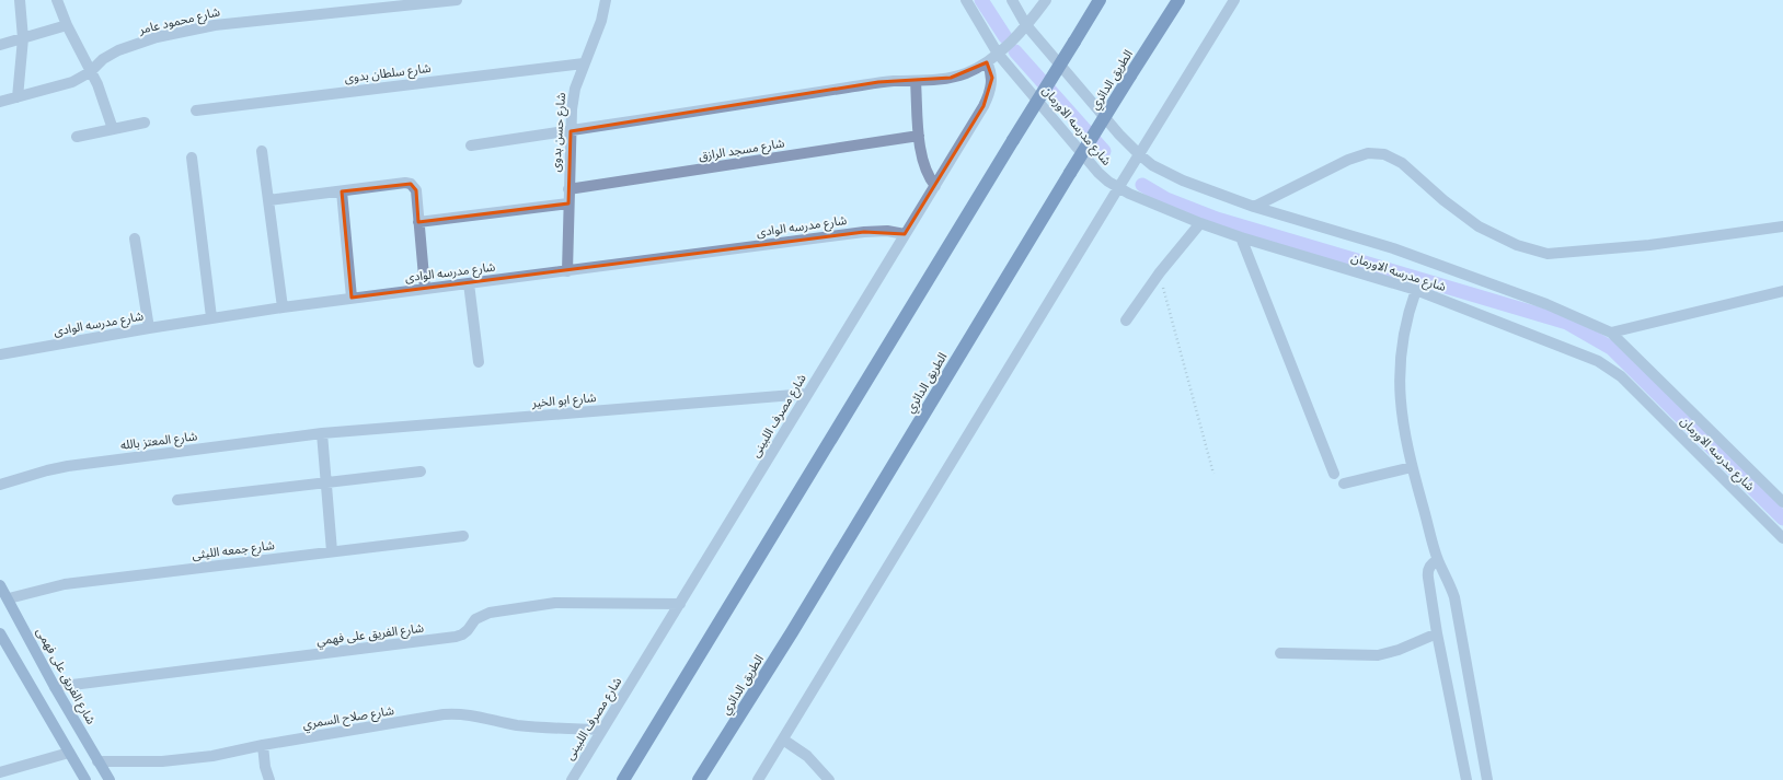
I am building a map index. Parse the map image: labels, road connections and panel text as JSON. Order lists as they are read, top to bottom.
{
  "streets": {
    "highway": ["الطريق الدائري"],
    "street": [
      "شارع محمود عامر",
      "شارع سلطان بدوى",
      "شارع مدرسه الاورمان",
      "شارع حسن بدوى",
      "شارع مسجد الرازق",
      "شارع مدرسه الوادى",
      "شارع ابو الخير",
      "شارع مصرف اللبينى",
      "شارع المعتز بالله",
      "شارع جمعه الليثى",
      "شارع الفريق على فهمي",
      "شارع الفريق على فهمى",
      "شارع صلاح السمري"
    ]
  },
  "crossings": [
    ["شارع سلطان بدوى", "شارع حسن بدوى"],
    ["شارع حسن بدوى", "شارع مسجد الرازق"],
    ["شارع حسن بدوى", "شارع مدرسه الوادى"],
    ["شارع مدرسه الوادى", "شارع مصرف اللبينى"],
    ["شارع ابو الخير", "شارع مصرف اللبينى"],
    ["شارع ابو الخير", "شارع المعتز بالله"],
    ["شارع مصرف اللبينى", "شارع الفريق على فهمي"],
    ["شارع مصرف اللبينى", "شارع صلاح السمري"],
    ["شارع جمعه الليثى", "شارع الفريق على فهمى"],
    ["شارع الفريق على فهمي", "شارع الفريق على فهمى"],
    ["شارع الفريق على فهمى", "شارع صلاح السمري"]
  ]
}
